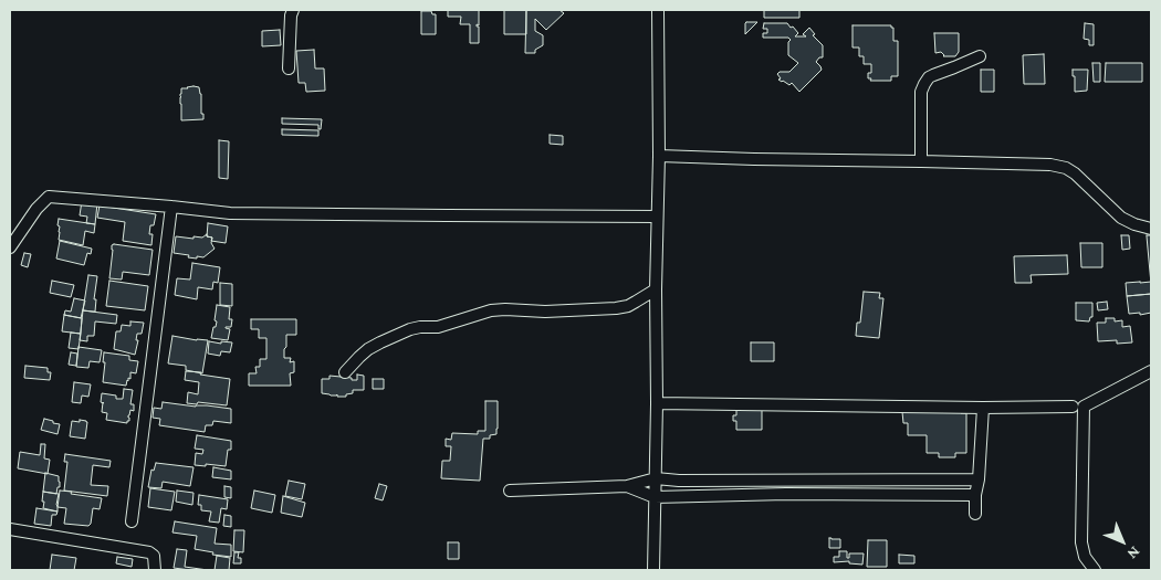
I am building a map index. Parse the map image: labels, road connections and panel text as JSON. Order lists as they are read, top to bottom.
{
  "north": "bottom right"
}
